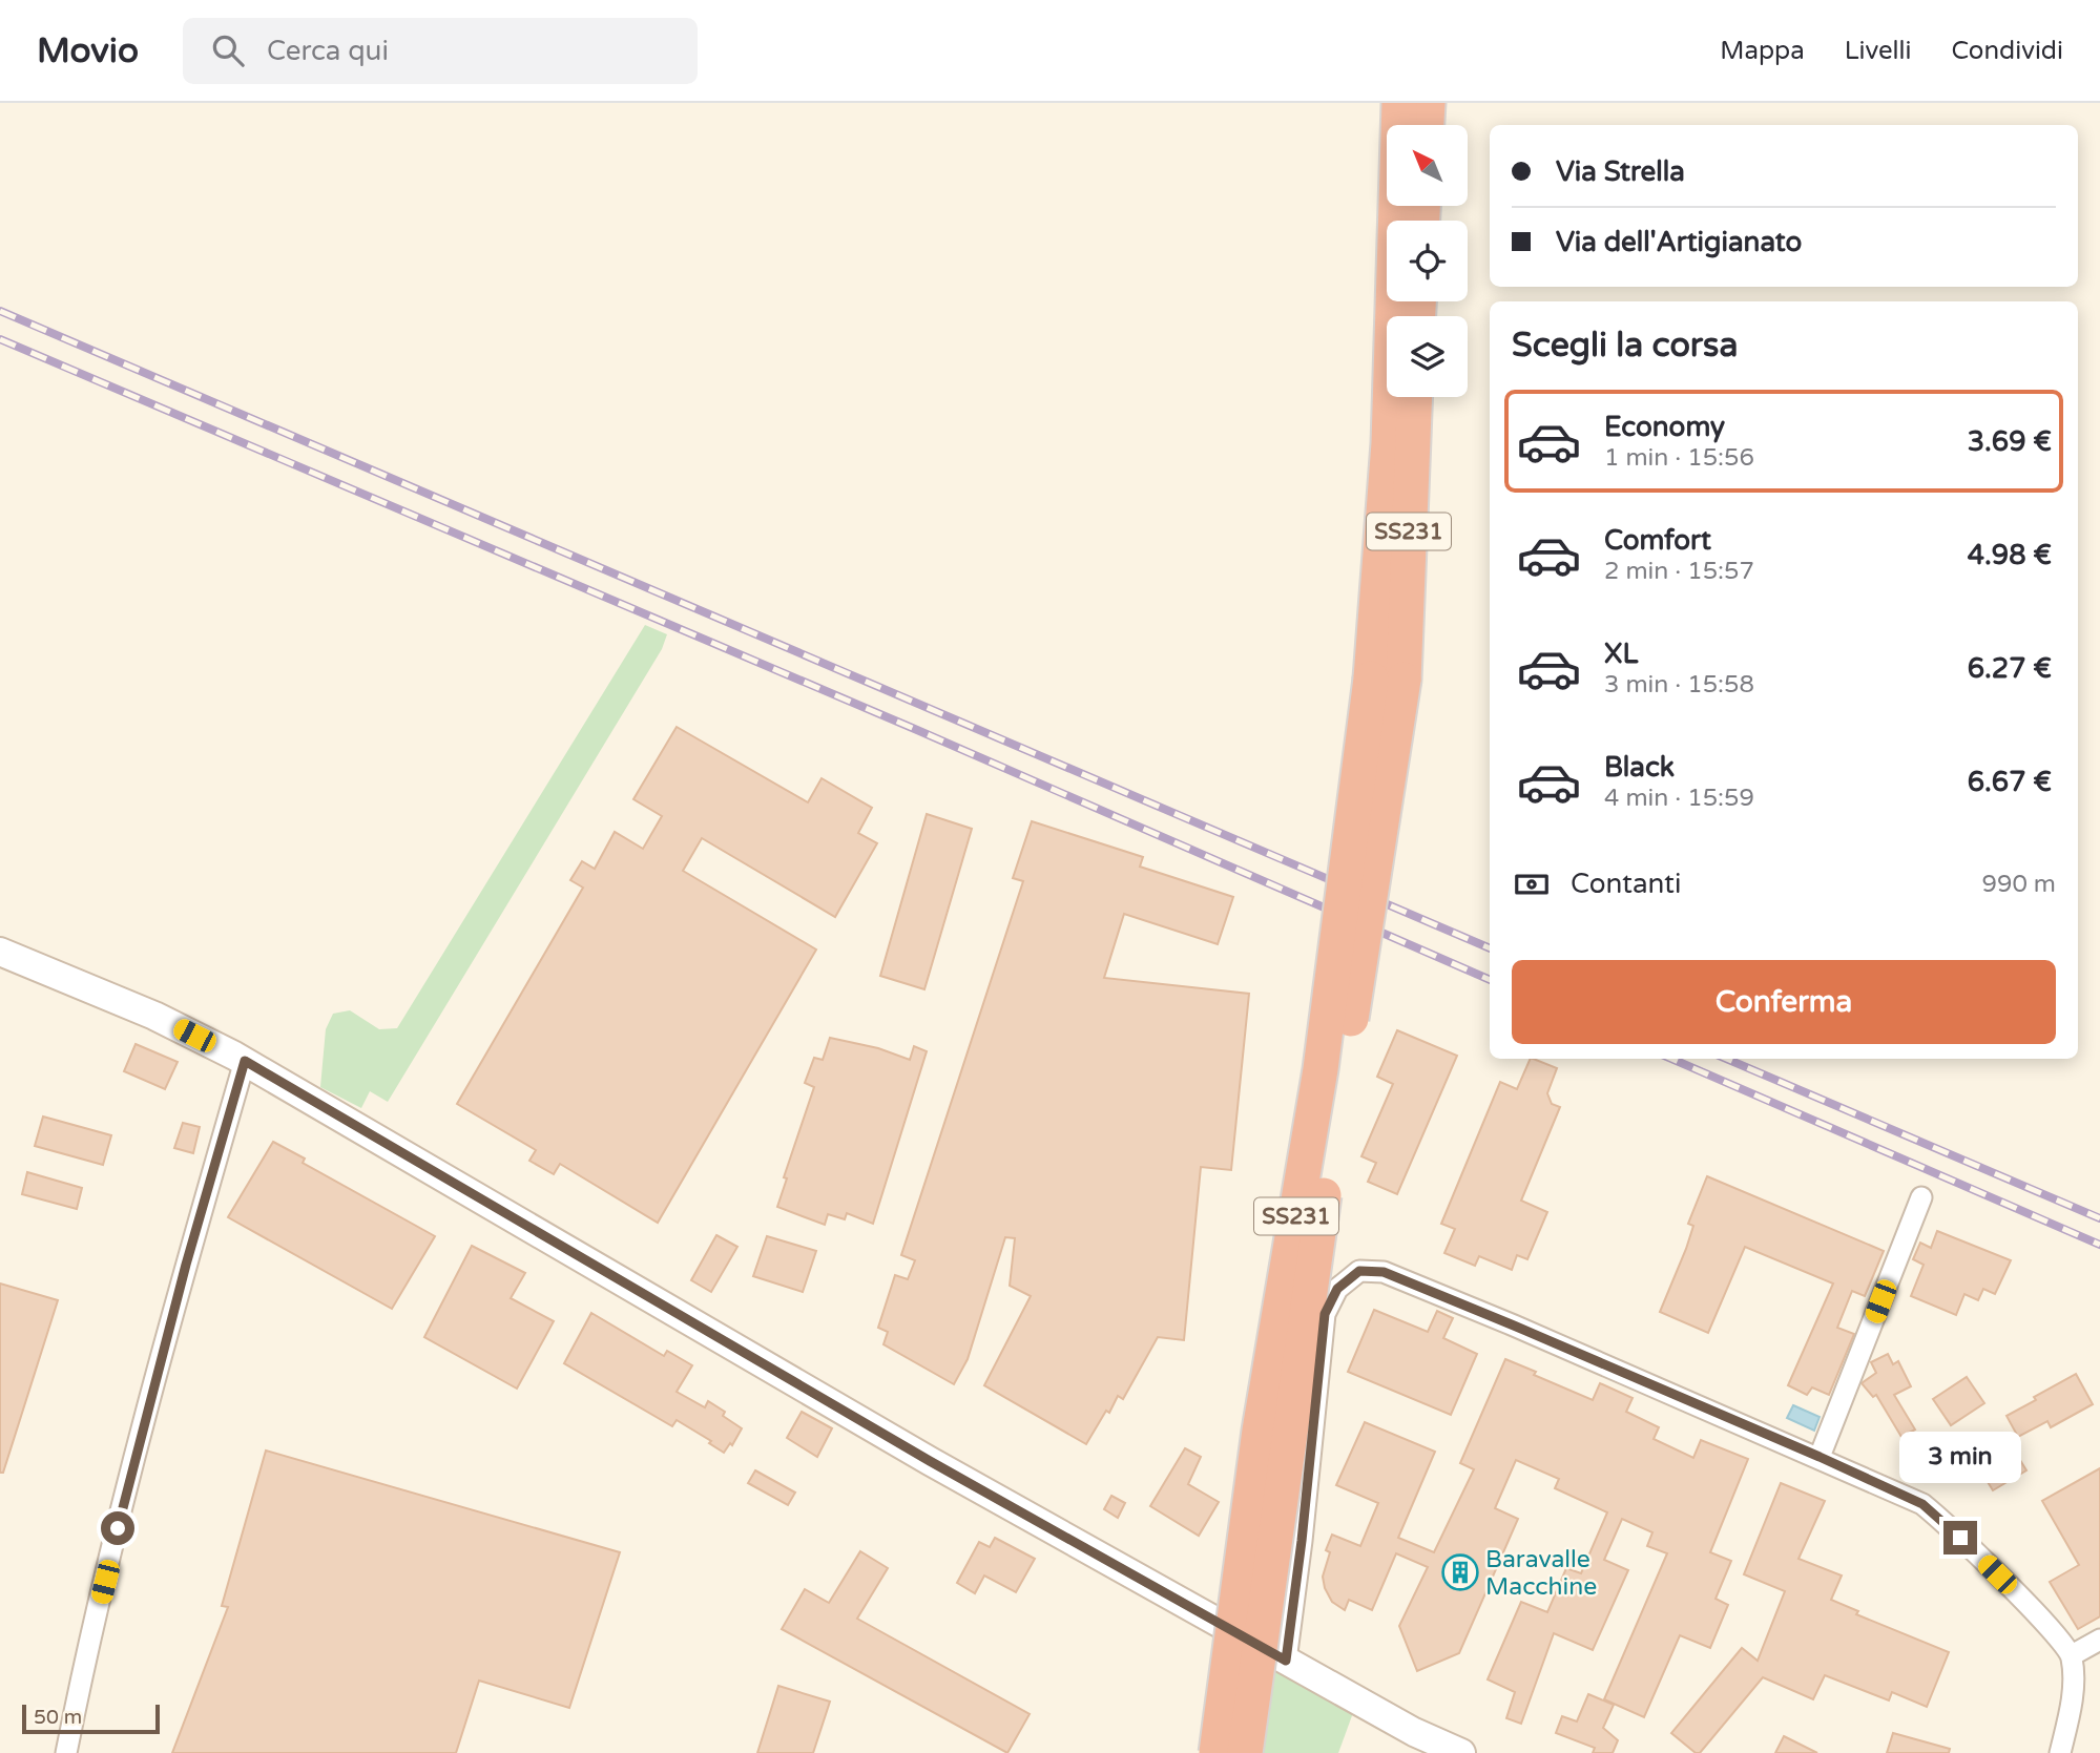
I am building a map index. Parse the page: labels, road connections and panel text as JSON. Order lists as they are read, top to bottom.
{
  "streets": {
    "highway": ["SS231"]
  },
  "places": {
    "building": ["Baravalle Macchine"]
  },
  "scale_bar": "50 m",
  "north": "top left",
  "page": {
    "header": "Movio",
    "search": "Cerca qui",
    "nav": ["Mappa", "Livelli", "Condividi"],
    "banner": ["Via Strella", "Via dell'Artigianato"],
    "heading": "Scegli la corsa",
    "list": [
      {
        "name": "Economy",
        "note": "1 min · 15:56",
        "value": "3.69 €"
      },
      {
        "name": "Comfort",
        "note": "2 min · 15:57",
        "value": "4.98 €"
      },
      {
        "name": "XL",
        "note": "3 min · 15:58",
        "value": "6.27 €"
      },
      {
        "name": "Black",
        "note": "4 min · 15:59",
        "value": "6.67 €"
      }
    ],
    "pay": ["Contanti", "990 m"],
    "buttons": "Conferma",
    "bubble": "3 min",
    "scale": "50 m"
  }
}
